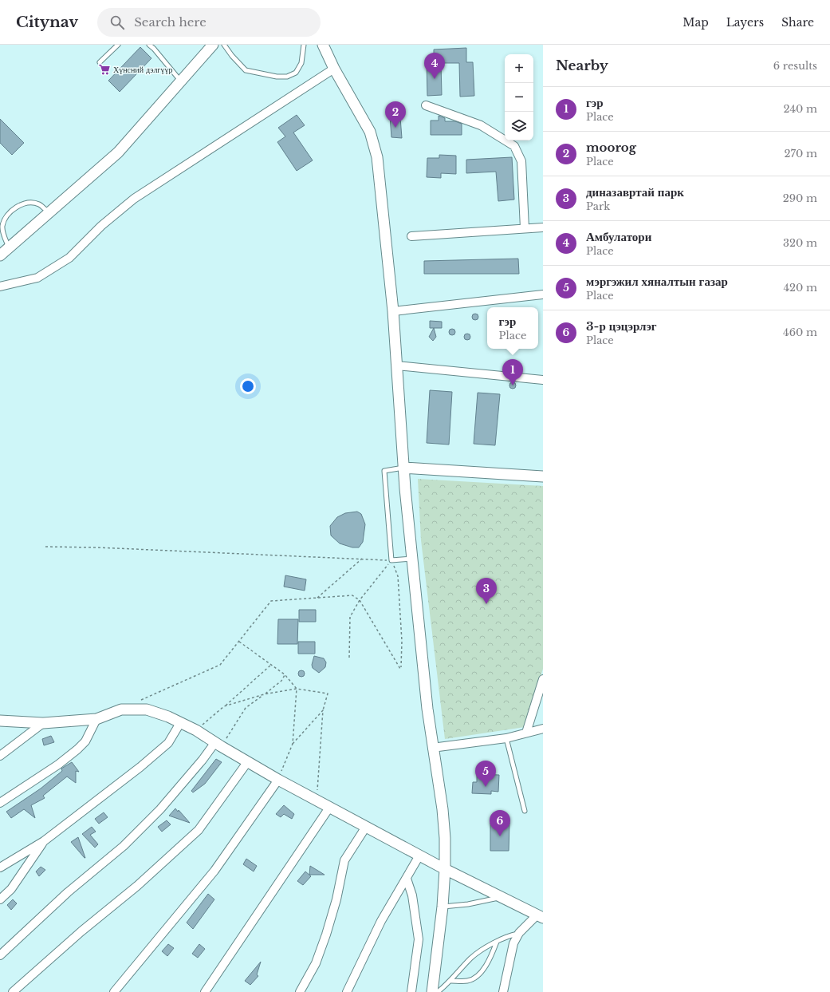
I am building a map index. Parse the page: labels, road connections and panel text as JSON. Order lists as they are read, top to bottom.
{
  "places": {
    "supermarket": ["Хүнсний дэлгүүр"]
  },
  "page": {
    "header": "Citynav",
    "search": "Search here",
    "nav": ["Map", "Layers", "Share"],
    "heading": ["Nearby", "6 results"],
    "pins": [
      "4",
      "2",
      "1",
      "3",
      "5",
      "6"
    ],
    "map_buttons": ["+", "−"],
    "list": [
      {
        "mark": "1",
        "name": "гэр",
        "note": "Place",
        "value": "240 m"
      },
      {
        "mark": "2",
        "name": "moorog",
        "note": "Place",
        "value": "270 m"
      },
      {
        "mark": "3",
        "name": "диназавртай парк",
        "note": "Park",
        "value": "290 m"
      },
      {
        "mark": "4",
        "name": "Амбулатори",
        "note": "Place",
        "value": "320 m"
      },
      {
        "mark": "5",
        "name": "мэргэжил хяналтын газар",
        "note": "Place",
        "value": "420 m"
      },
      {
        "mark": "6",
        "name": "3-р цэцэрлэг",
        "note": "Place",
        "value": "460 m"
      }
    ],
    "popup": ["гэр", "Place"]
  }
}
